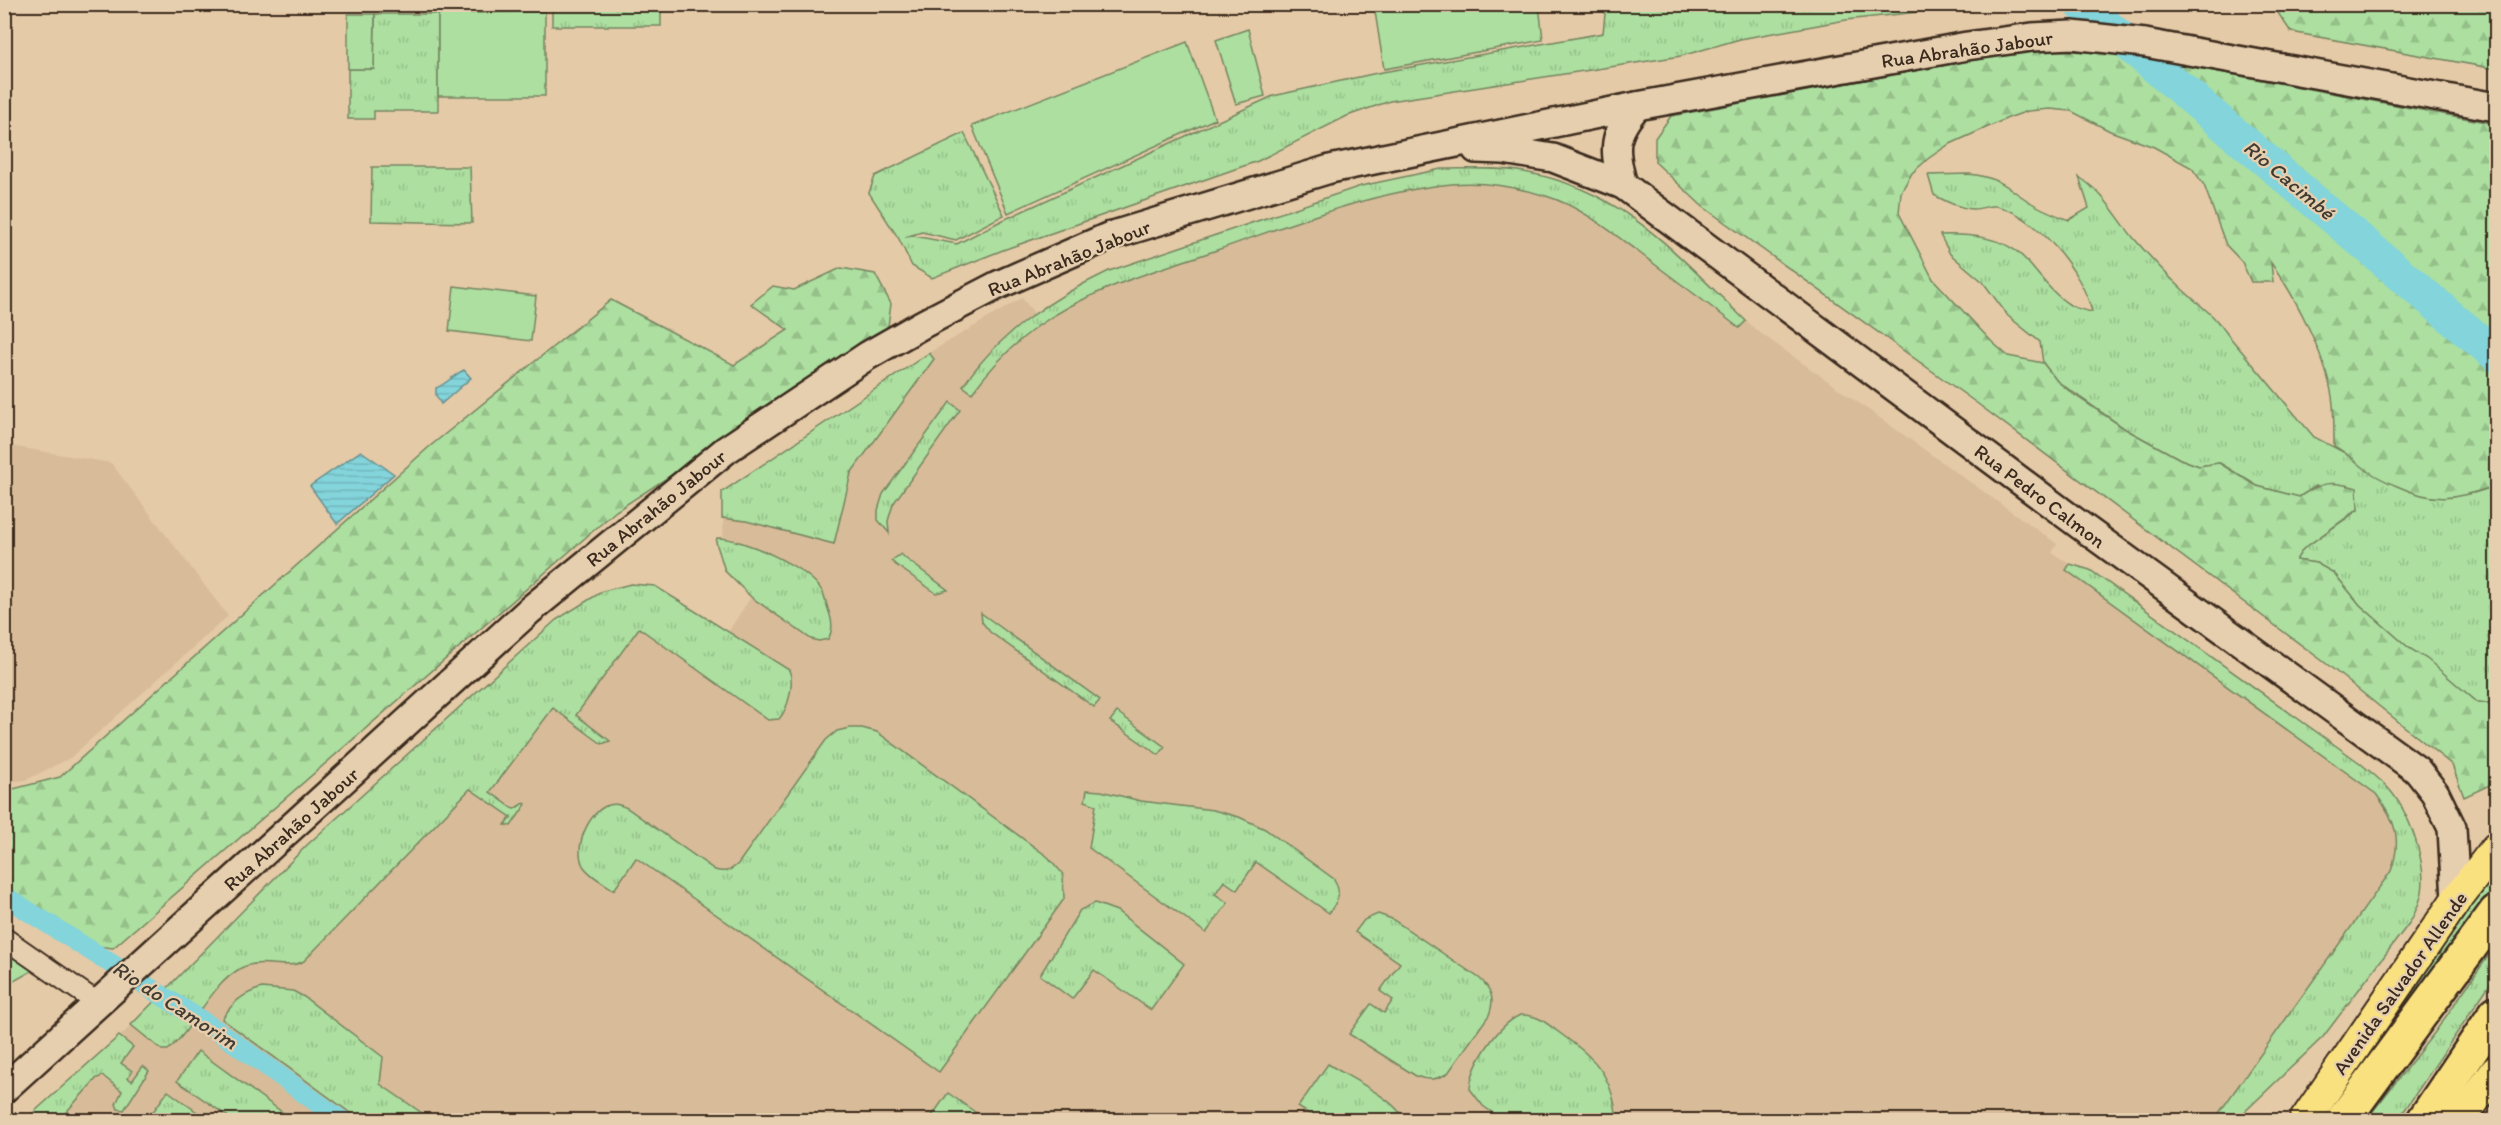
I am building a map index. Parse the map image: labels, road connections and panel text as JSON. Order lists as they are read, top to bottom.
{
  "streets": {
    "highway": ["Avenida Salvador Allende"],
    "street": ["Rua Abrahão Jabour", "Rua Pedro Calmon"]
  },
  "crossings": [
    ["Rua Abrahão Jabour", "Rua Pedro Calmon"],
    ["Rua Pedro Calmon", "Avenida Salvador Allende"]
  ],
  "water": ["Rio Cacimbé", "Rio do Camorim"]
}
